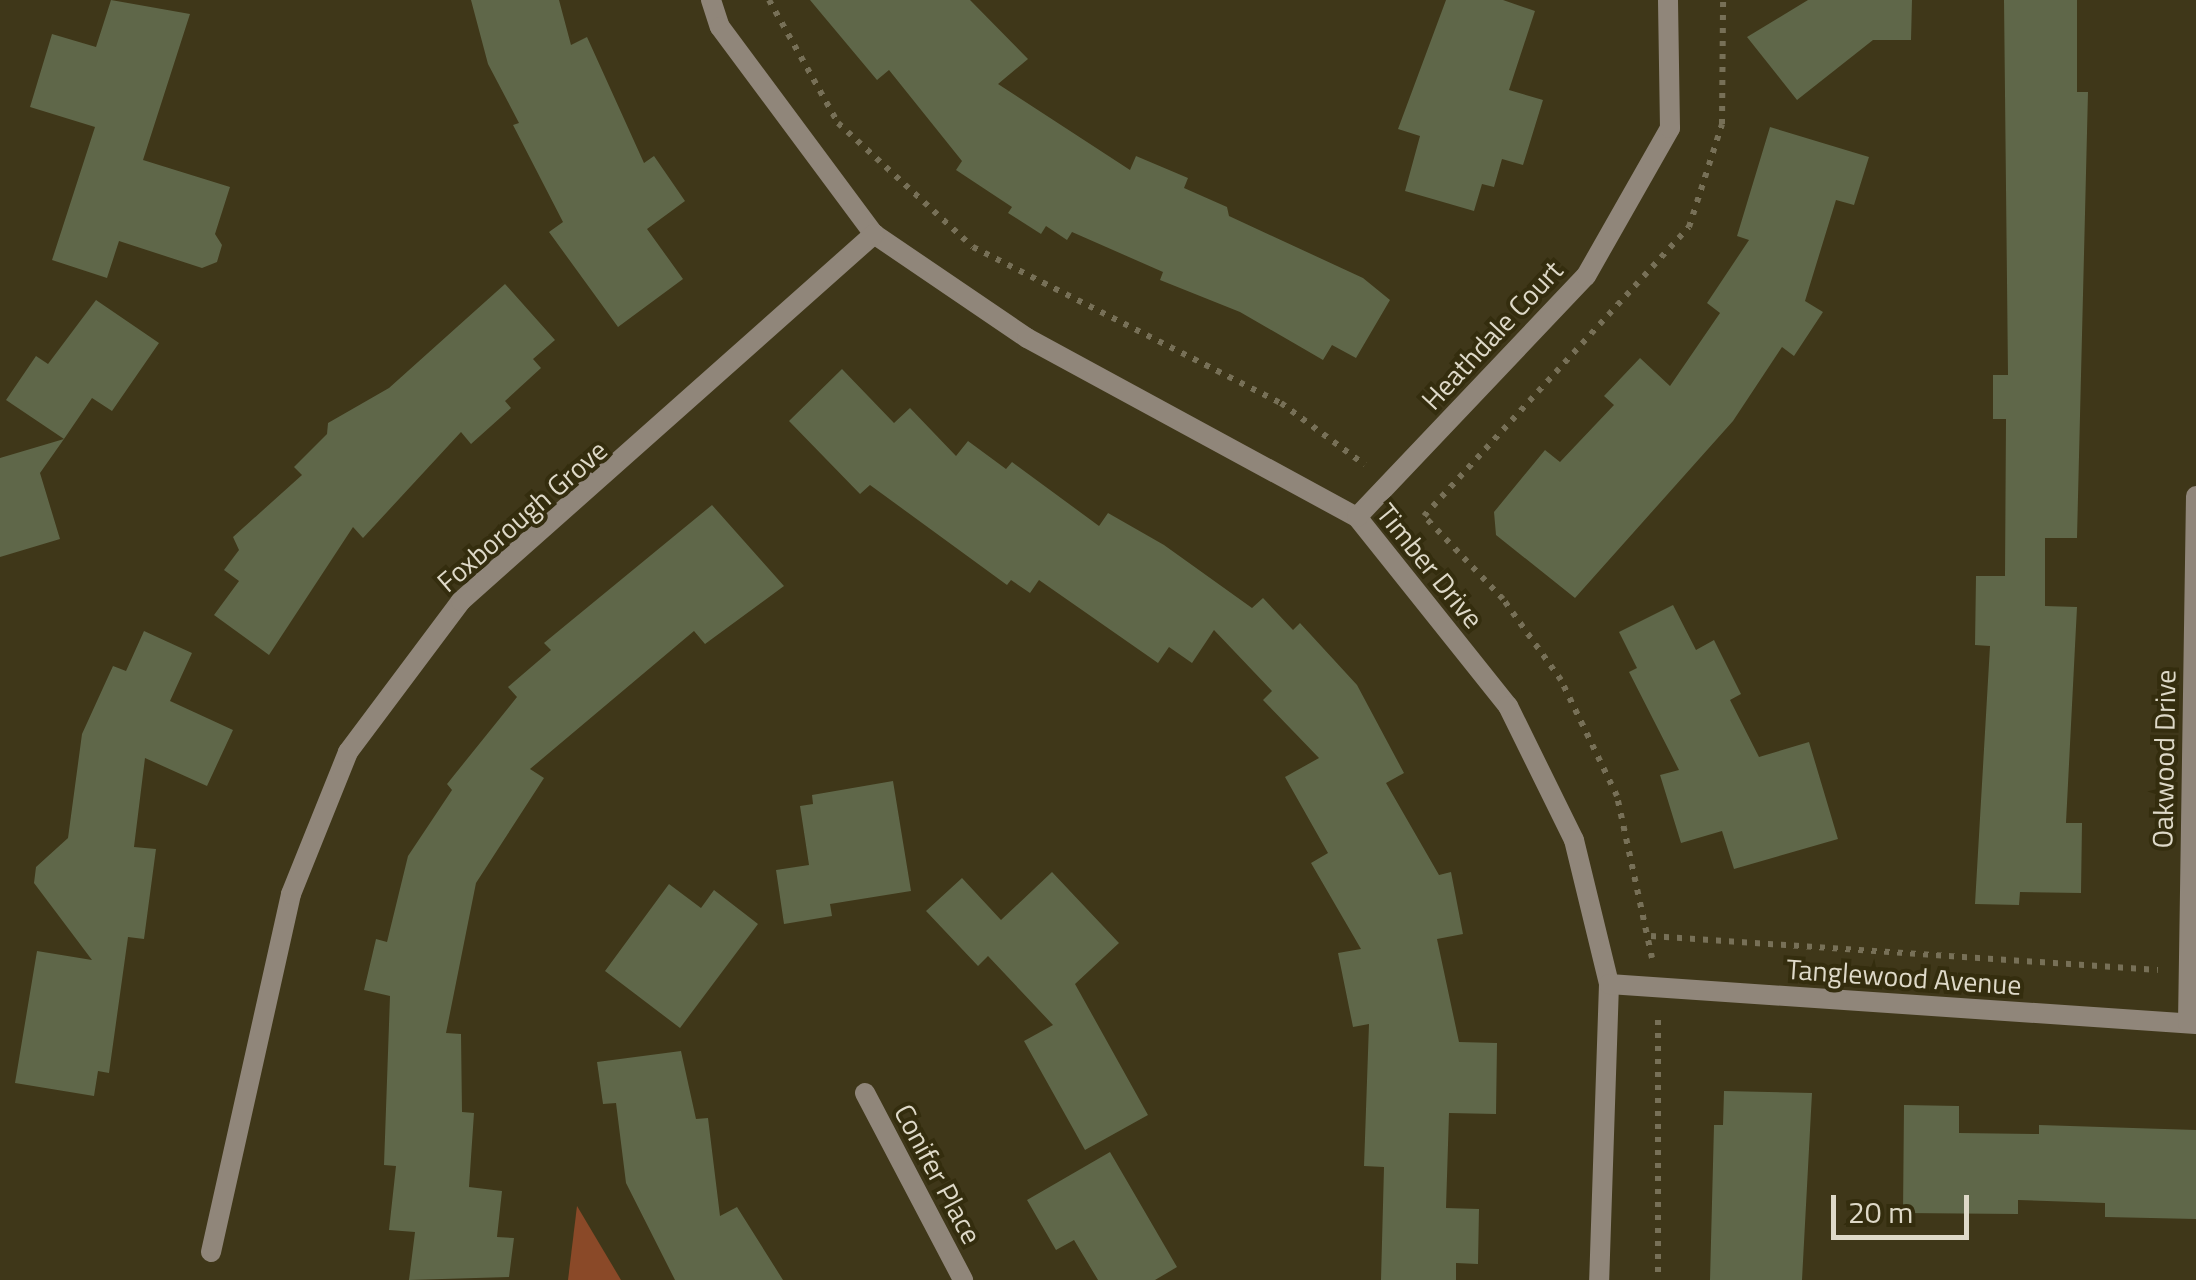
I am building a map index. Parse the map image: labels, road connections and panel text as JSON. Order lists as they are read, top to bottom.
{
  "streets": {
    "street": [
      "Heathdale Court",
      "Foxborough Grove",
      "Timber Drive",
      "Oakwood Drive",
      "Tanglewood Avenue",
      "Conifer Place"
    ]
  },
  "crossings": [
    ["Heathdale Court", "Timber Drive"],
    ["Foxborough Grove", "Timber Drive"],
    ["Timber Drive", "Tanglewood Avenue"],
    ["Oakwood Drive", "Tanglewood Avenue"]
  ],
  "scale_bar": "20 m"
}
